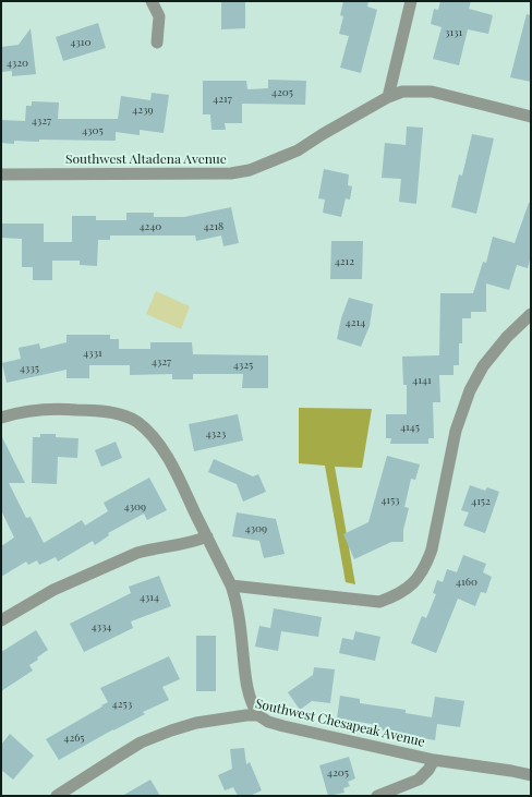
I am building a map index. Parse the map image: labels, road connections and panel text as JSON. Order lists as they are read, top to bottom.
{
  "streets": {
    "street": ["Southwest Altadena Avenue", "Southwest Chesapeak Avenue"]
  },
  "house_numbers": [
    "3131",
    "4310",
    "4320",
    "4205",
    "4217",
    "4239",
    "4327",
    "4305",
    "4240",
    "4218",
    "4212",
    "4214",
    "4331",
    "4327",
    "4325",
    "4335",
    "4141",
    "4145",
    "4323",
    "4153",
    "4152",
    "4309",
    "4309",
    "4160",
    "4314",
    "4334",
    "4253",
    "4265",
    "4205"
  ]
}
